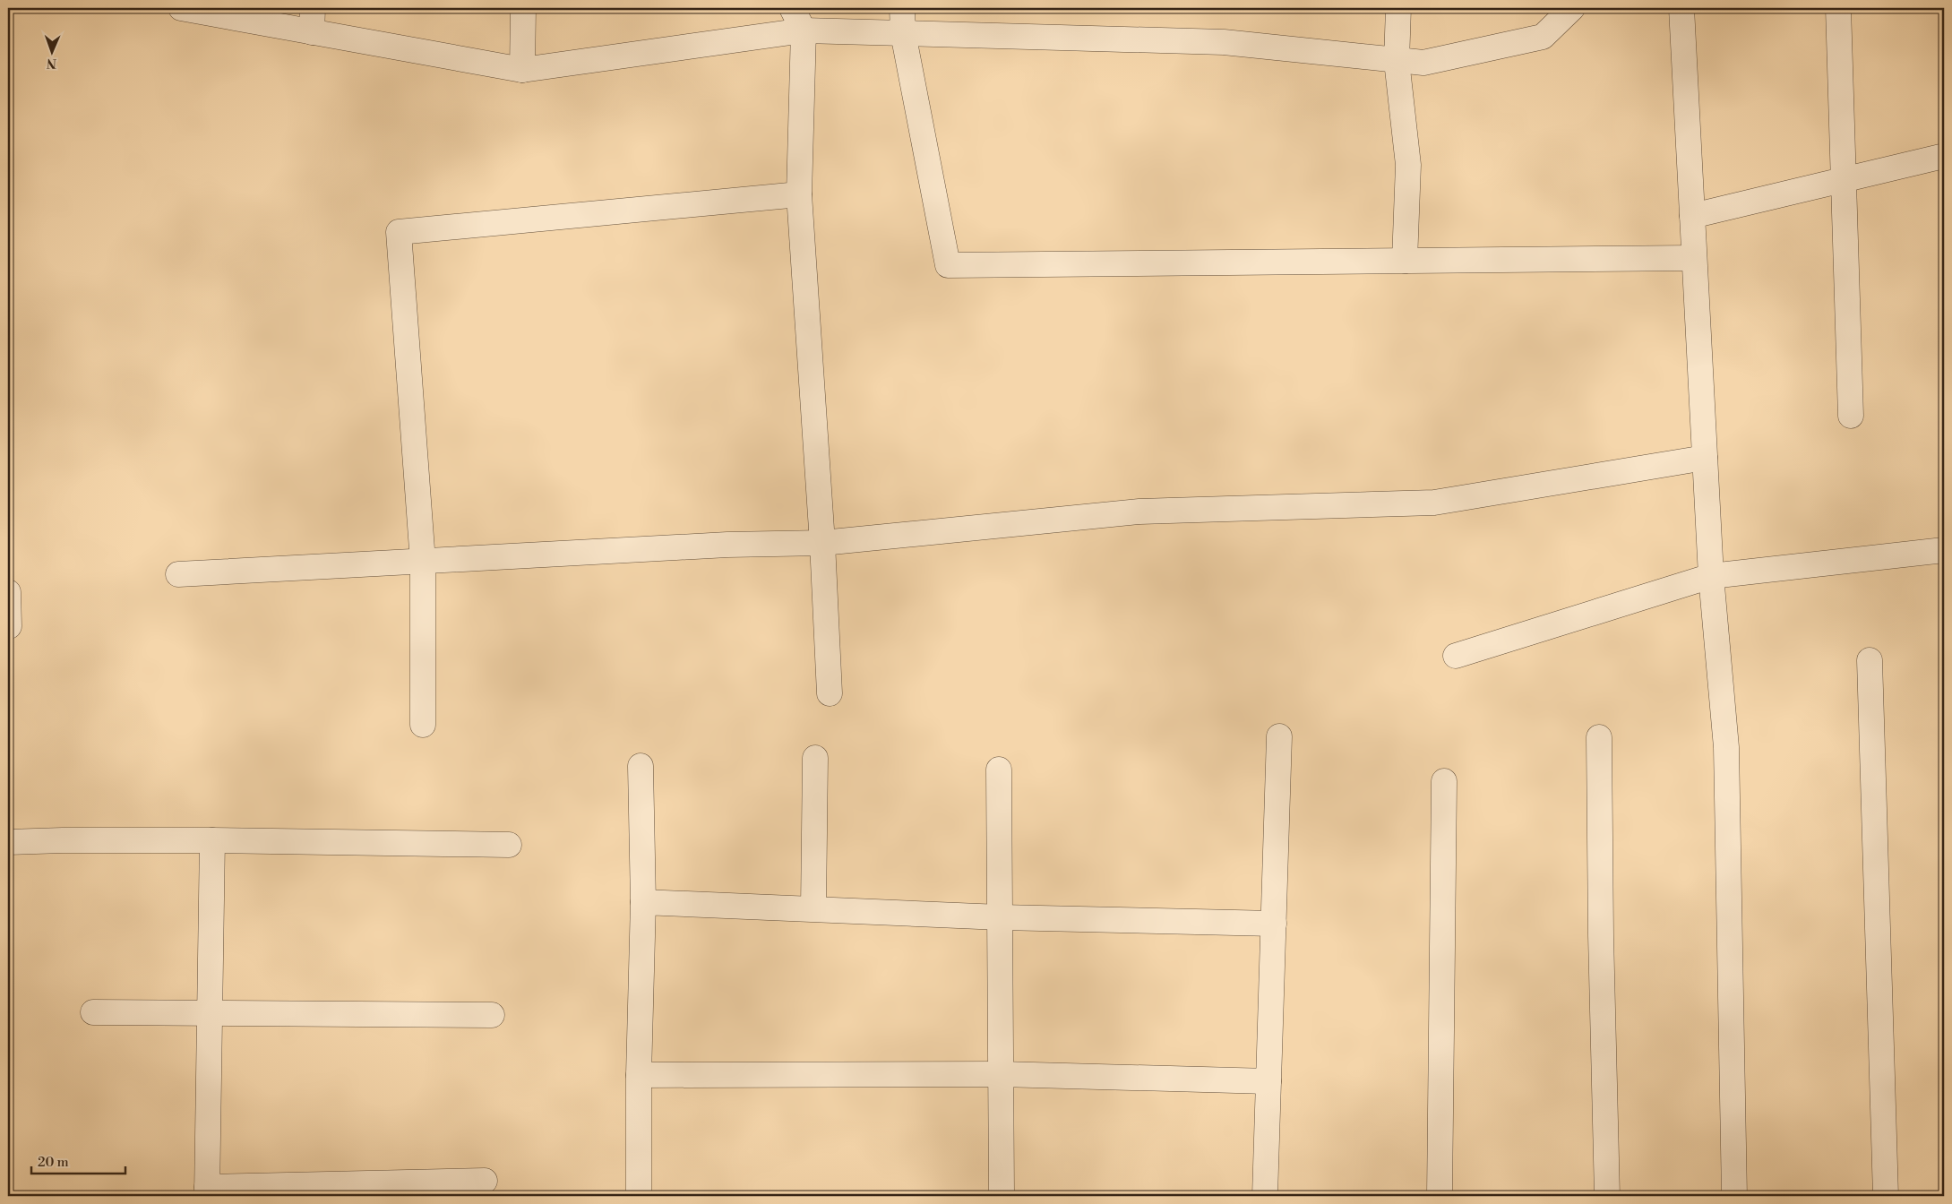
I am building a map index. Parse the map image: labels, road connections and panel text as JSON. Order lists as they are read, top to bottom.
{
  "scale_bar": "20 m",
  "north": "bottom"
}
